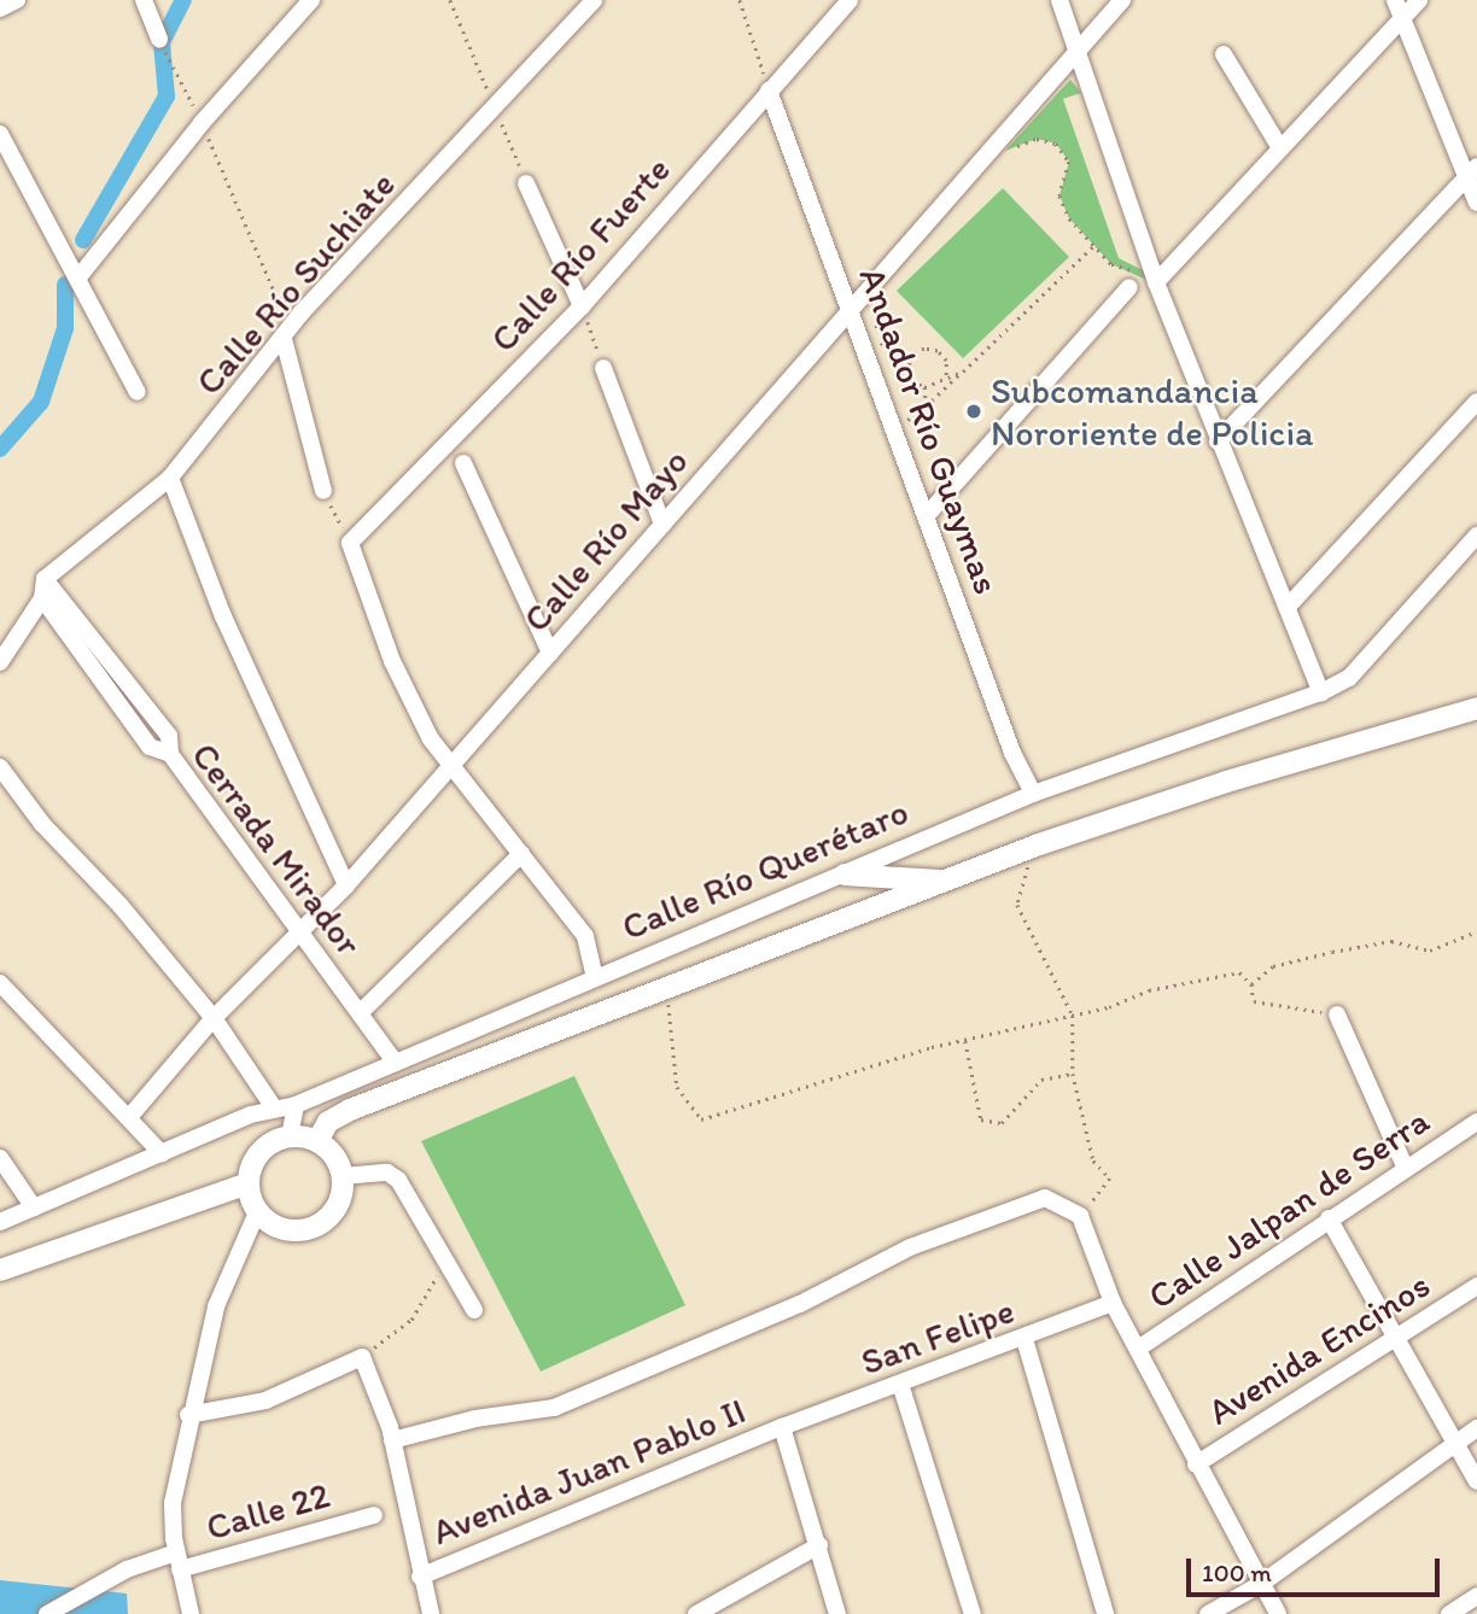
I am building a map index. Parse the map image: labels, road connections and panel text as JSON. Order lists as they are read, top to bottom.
{
  "streets": {
    "main road": ["Calle Río Querétaro"],
    "street": [
      "Calle Río Fuerte",
      "Calle Río Suchiate",
      "Andador Río Guaymas",
      "Calle Río Mayo",
      "Cerrada Mirador",
      "Calle Jalpan de Serra",
      "San Felipe",
      "Avenida Encinos",
      "Avenida Juan Pablo II",
      "Calle 22"
    ]
  },
  "crossings": [
    ["Calle Río Fuerte", "Andador Río Guaymas"],
    ["Andador Río Guaymas", "Calle Río Mayo"],
    ["Andador Río Guaymas", "Calle Río Querétaro"],
    ["Calle Río Mayo", "Cerrada Mirador"],
    ["Cerrada Mirador", "Calle Río Querétaro"],
    ["San Felipe", "Avenida Juan Pablo II"]
  ],
  "places": ["Subcomandancia Nororiente de Policia"],
  "scale_bar": "100 m"
}
